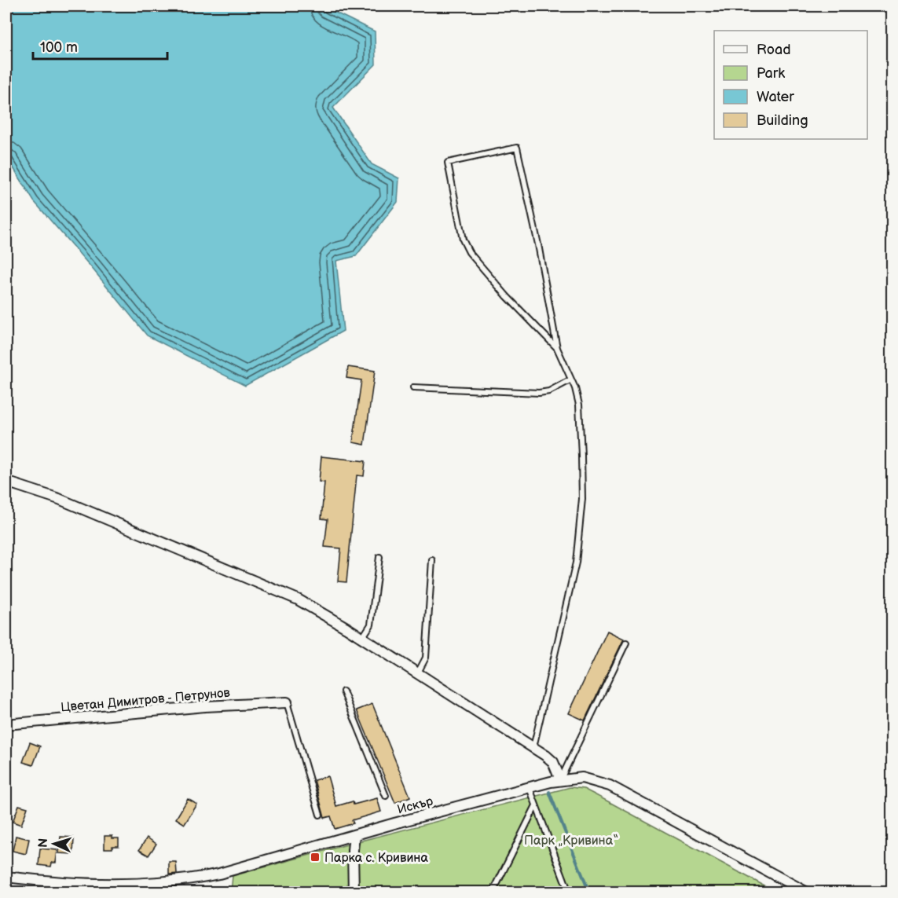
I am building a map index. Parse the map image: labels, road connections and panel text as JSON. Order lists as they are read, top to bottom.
{
  "streets": {
    "street": ["Цветан Димитров - Петрунов", "Искър"]
  },
  "parks": ["Парк „Кривина“"],
  "places": {
    "transit": ["Парка с. Кривина"]
  },
  "legend": [
    "Road",
    "Park",
    "Water",
    "Building"
  ],
  "scale_bar": "100 m",
  "north": "left"
}
